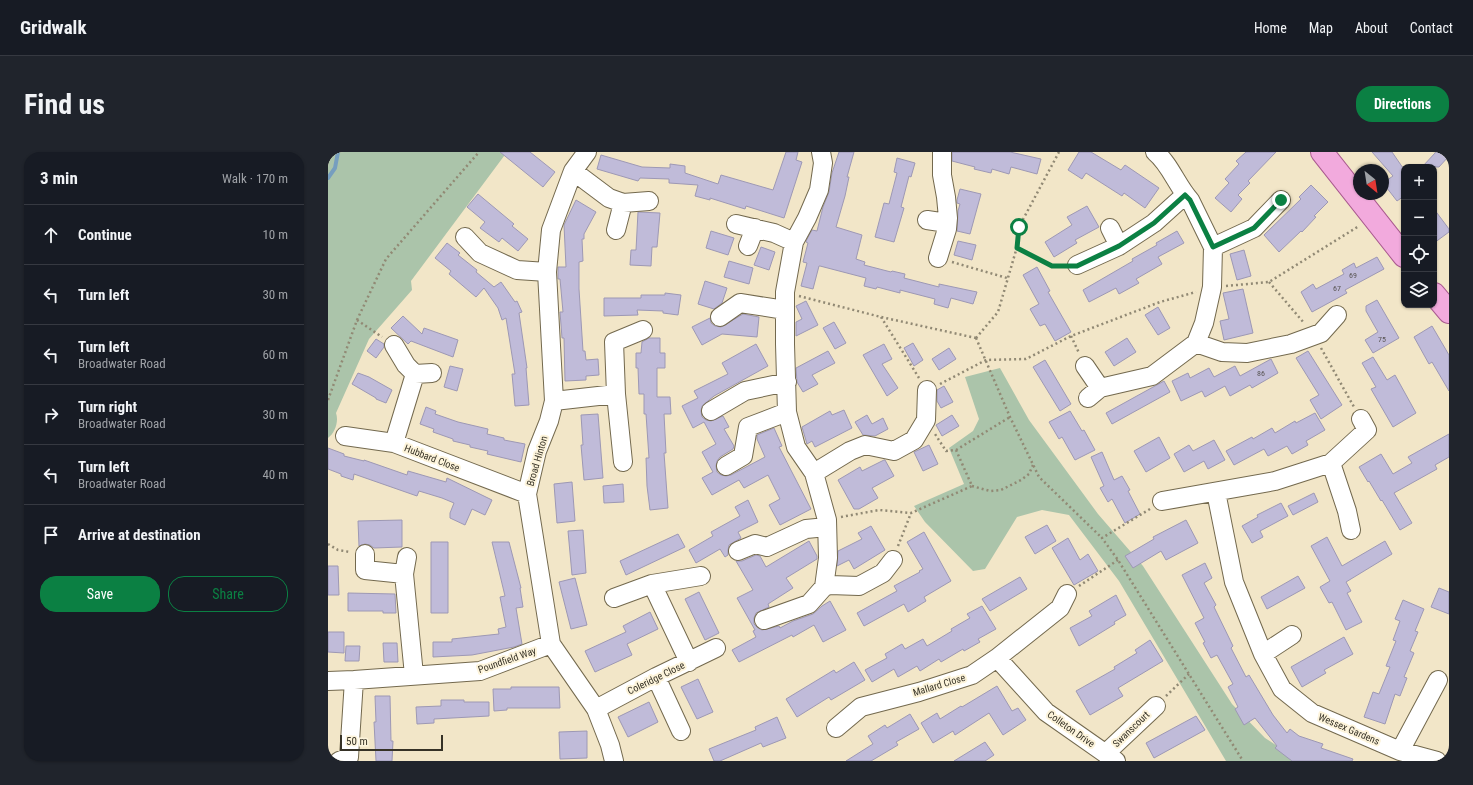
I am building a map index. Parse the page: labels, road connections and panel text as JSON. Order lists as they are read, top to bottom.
{
  "streets": {
    "street": [
      "Hubbard Close",
      "Broad Hinton",
      "Poundfield Way",
      "Coleridge Close",
      "Mallard Close",
      "Colleton Drive",
      "Swanscourt",
      "Wessex Gardens"
    ]
  },
  "crossings": [
    ["Hubbard Close", "Broad Hinton"],
    ["Broad Hinton", "Poundfield Way"],
    ["Broad Hinton", "Coleridge Close"],
    ["Mallard Close", "Colleton Drive"],
    ["Colleton Drive", "Swanscourt"]
  ],
  "house_numbers": [
    "69",
    "67",
    "75",
    "86"
  ],
  "scale_bar": "50 m",
  "north": "bottom right",
  "page": {
    "header": "Gridwalk",
    "nav": [
      "Home",
      "Map",
      "About",
      "Contact"
    ],
    "buttons": [
      "Directions",
      ["Save", "Share"]
    ],
    "title": "Find us",
    "heading": ["3 min", "Walk · 170 m"],
    "map_buttons": ["+", "−"],
    "list": [
      ["Continue", "10 m"],
      ["Turn left", "30 m"],
      ["Turn left", "Broadwater Road", "60 m"],
      ["Turn right", "Broadwater Road", "30 m"],
      ["Turn left", "Broadwater Road", "40 m"],
      "Arrive at destination"
    ],
    "scale": "50 m"
  }
}
